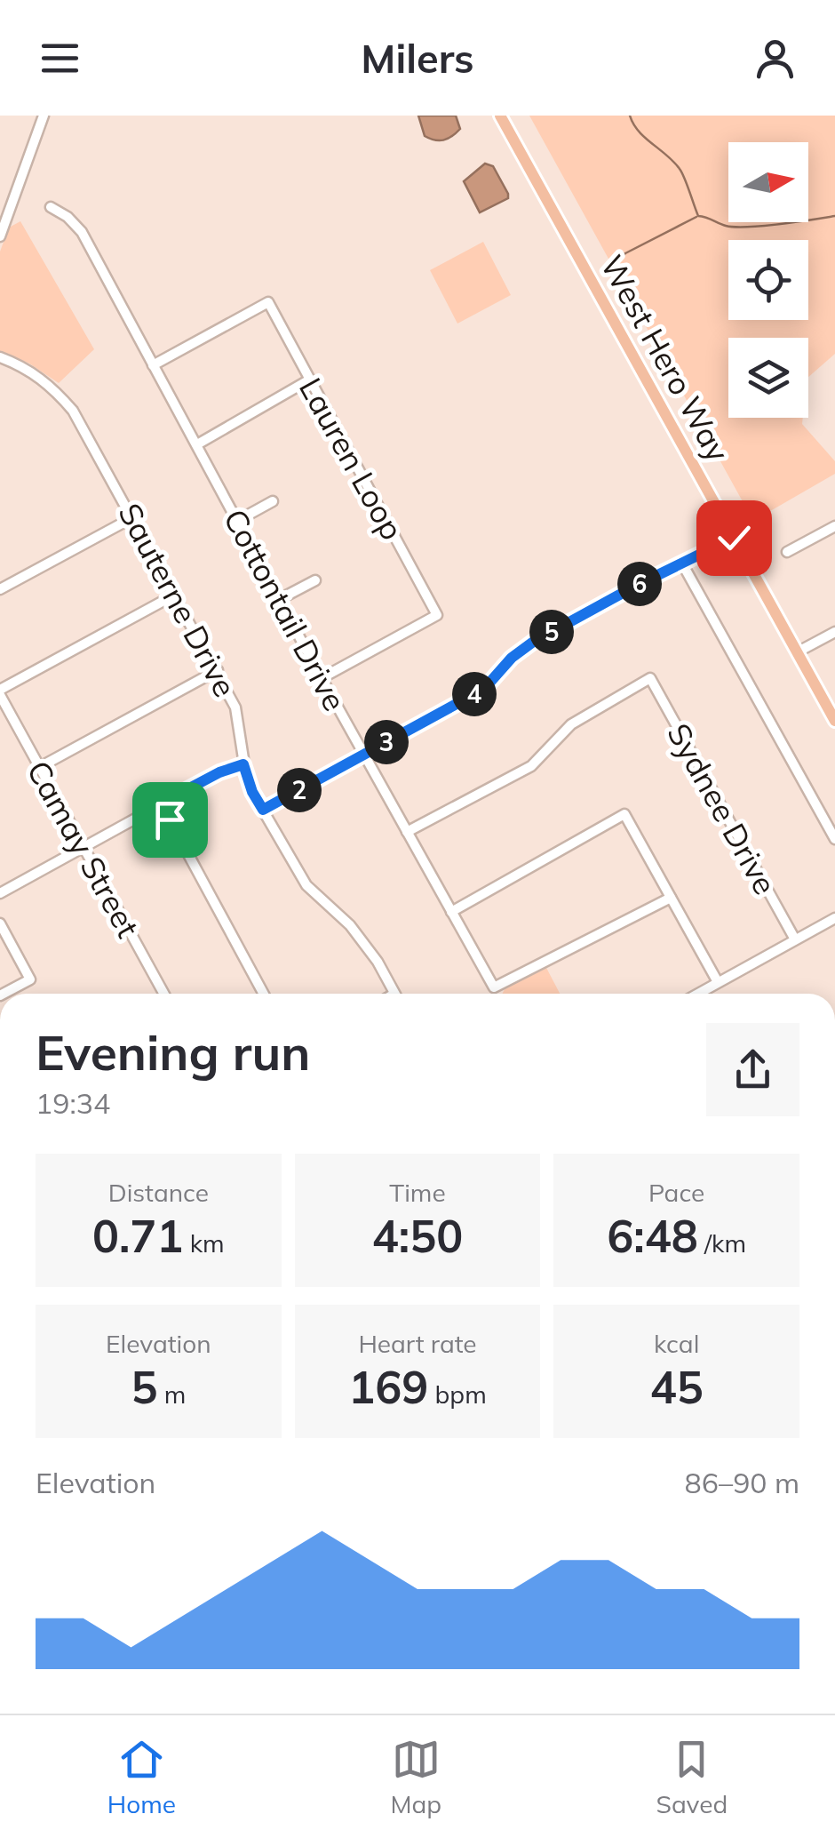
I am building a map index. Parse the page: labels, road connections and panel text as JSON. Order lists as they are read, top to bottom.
{
  "streets": {
    "main road": ["West Hero Way"],
    "street": [
      "Lauren Loop",
      "Sauterne Drive",
      "Cottontail Drive",
      "Sydnee Drive",
      "Camay Street"
    ]
  },
  "crossings": [
    ["Lauren Loop", "Cottontail Drive"],
    ["Cottontail Drive", "Sydnee Drive"]
  ],
  "north": "right",
  "page": {
    "header": "Milers",
    "pins": [
      "6",
      "5",
      "4",
      "3",
      "2"
    ],
    "heading": ["Evening run", "19:34"],
    "stats": [
      ["Distance", "0.71 km"],
      ["Time", "4:50"],
      ["Pace", "6:48 /km"],
      ["Elevation", "5 m"],
      ["Heart rate", "169 bpm"],
      ["kcal", "45"]
    ],
    "chart": ["Elevation", "86–90 m"],
    "tabs": ["Home", "Map", "Saved"]
  }
}
